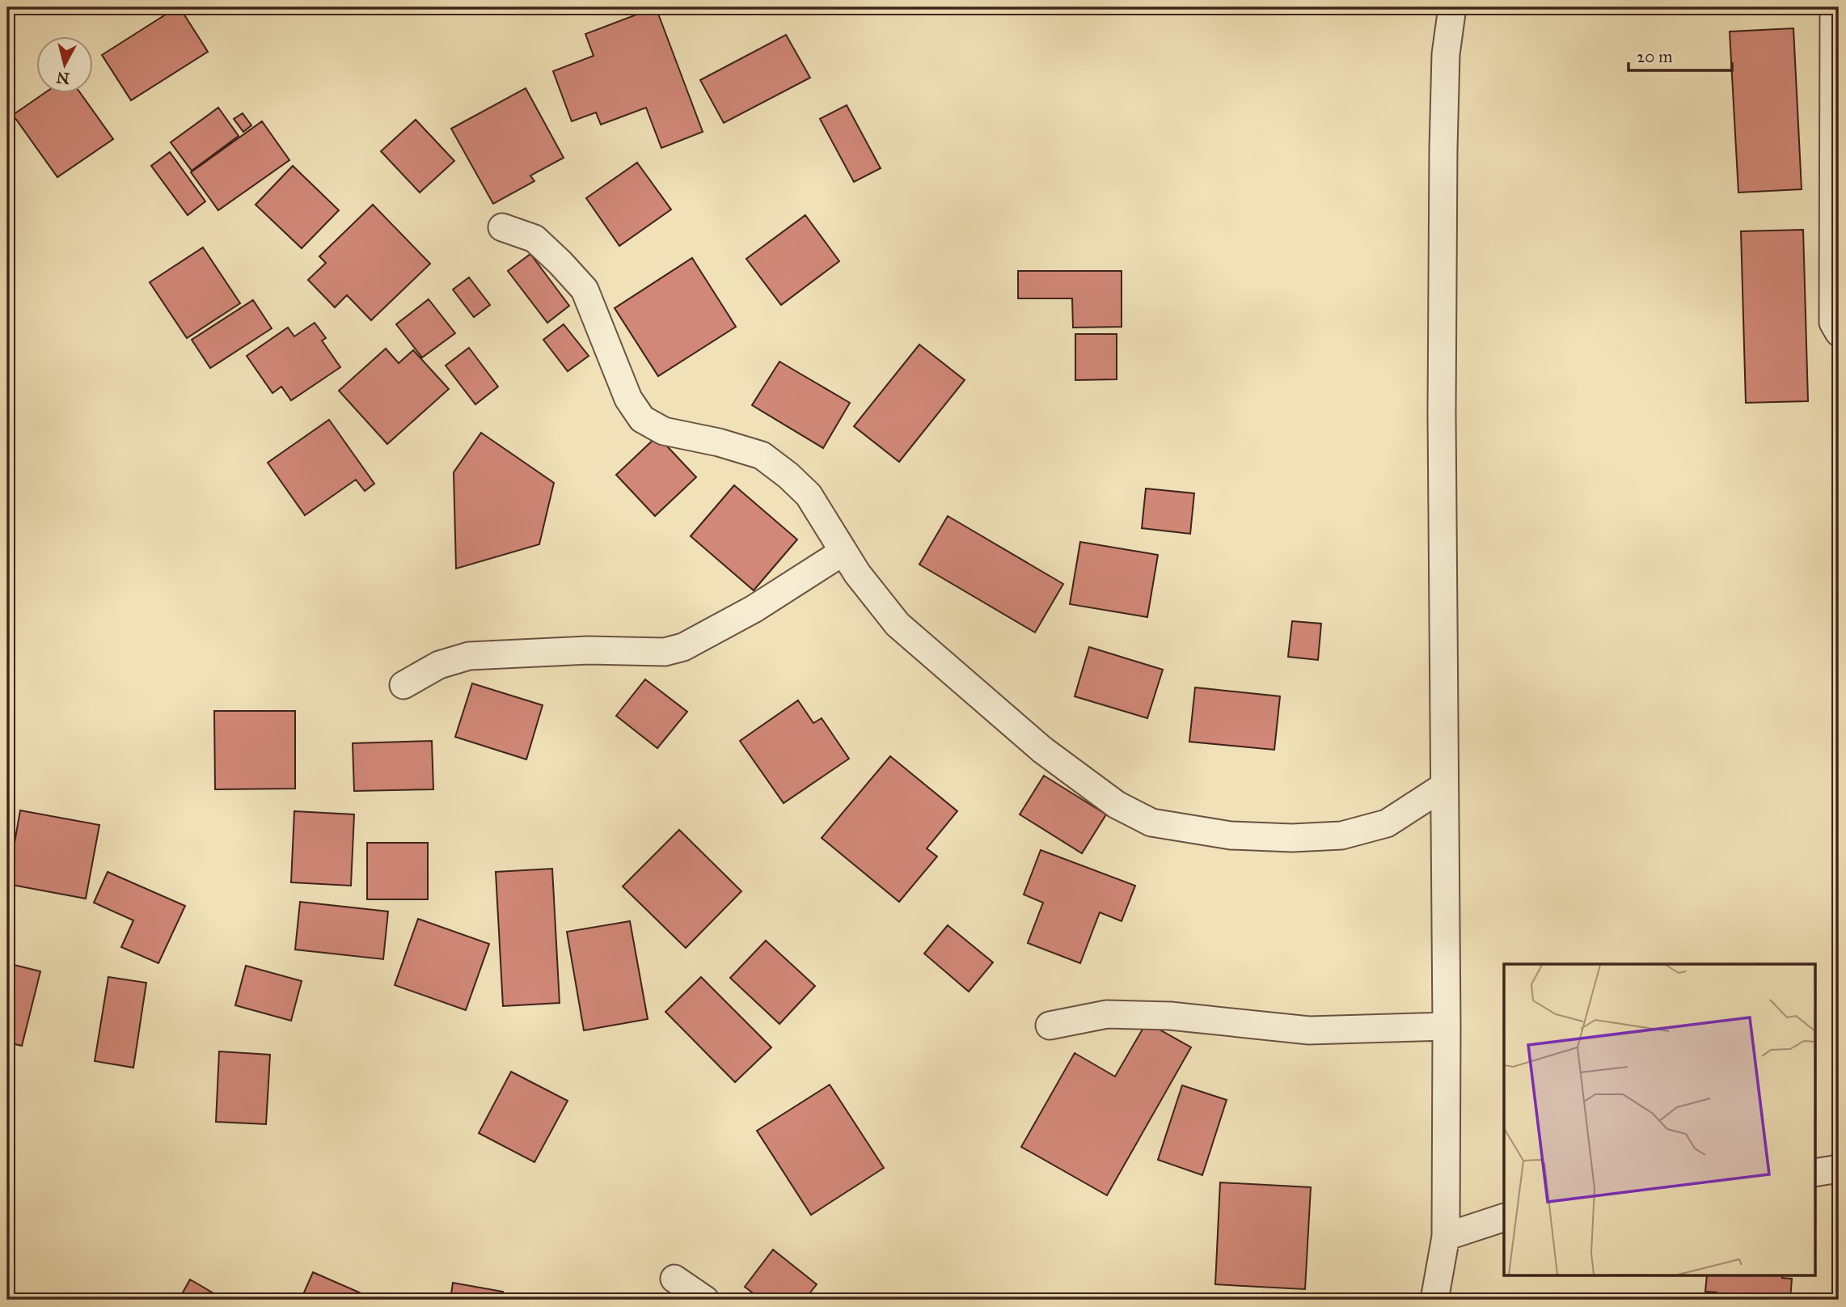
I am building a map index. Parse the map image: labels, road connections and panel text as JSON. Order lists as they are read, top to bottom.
{
  "scale_bar": "20 m",
  "north": "bottom"
}
